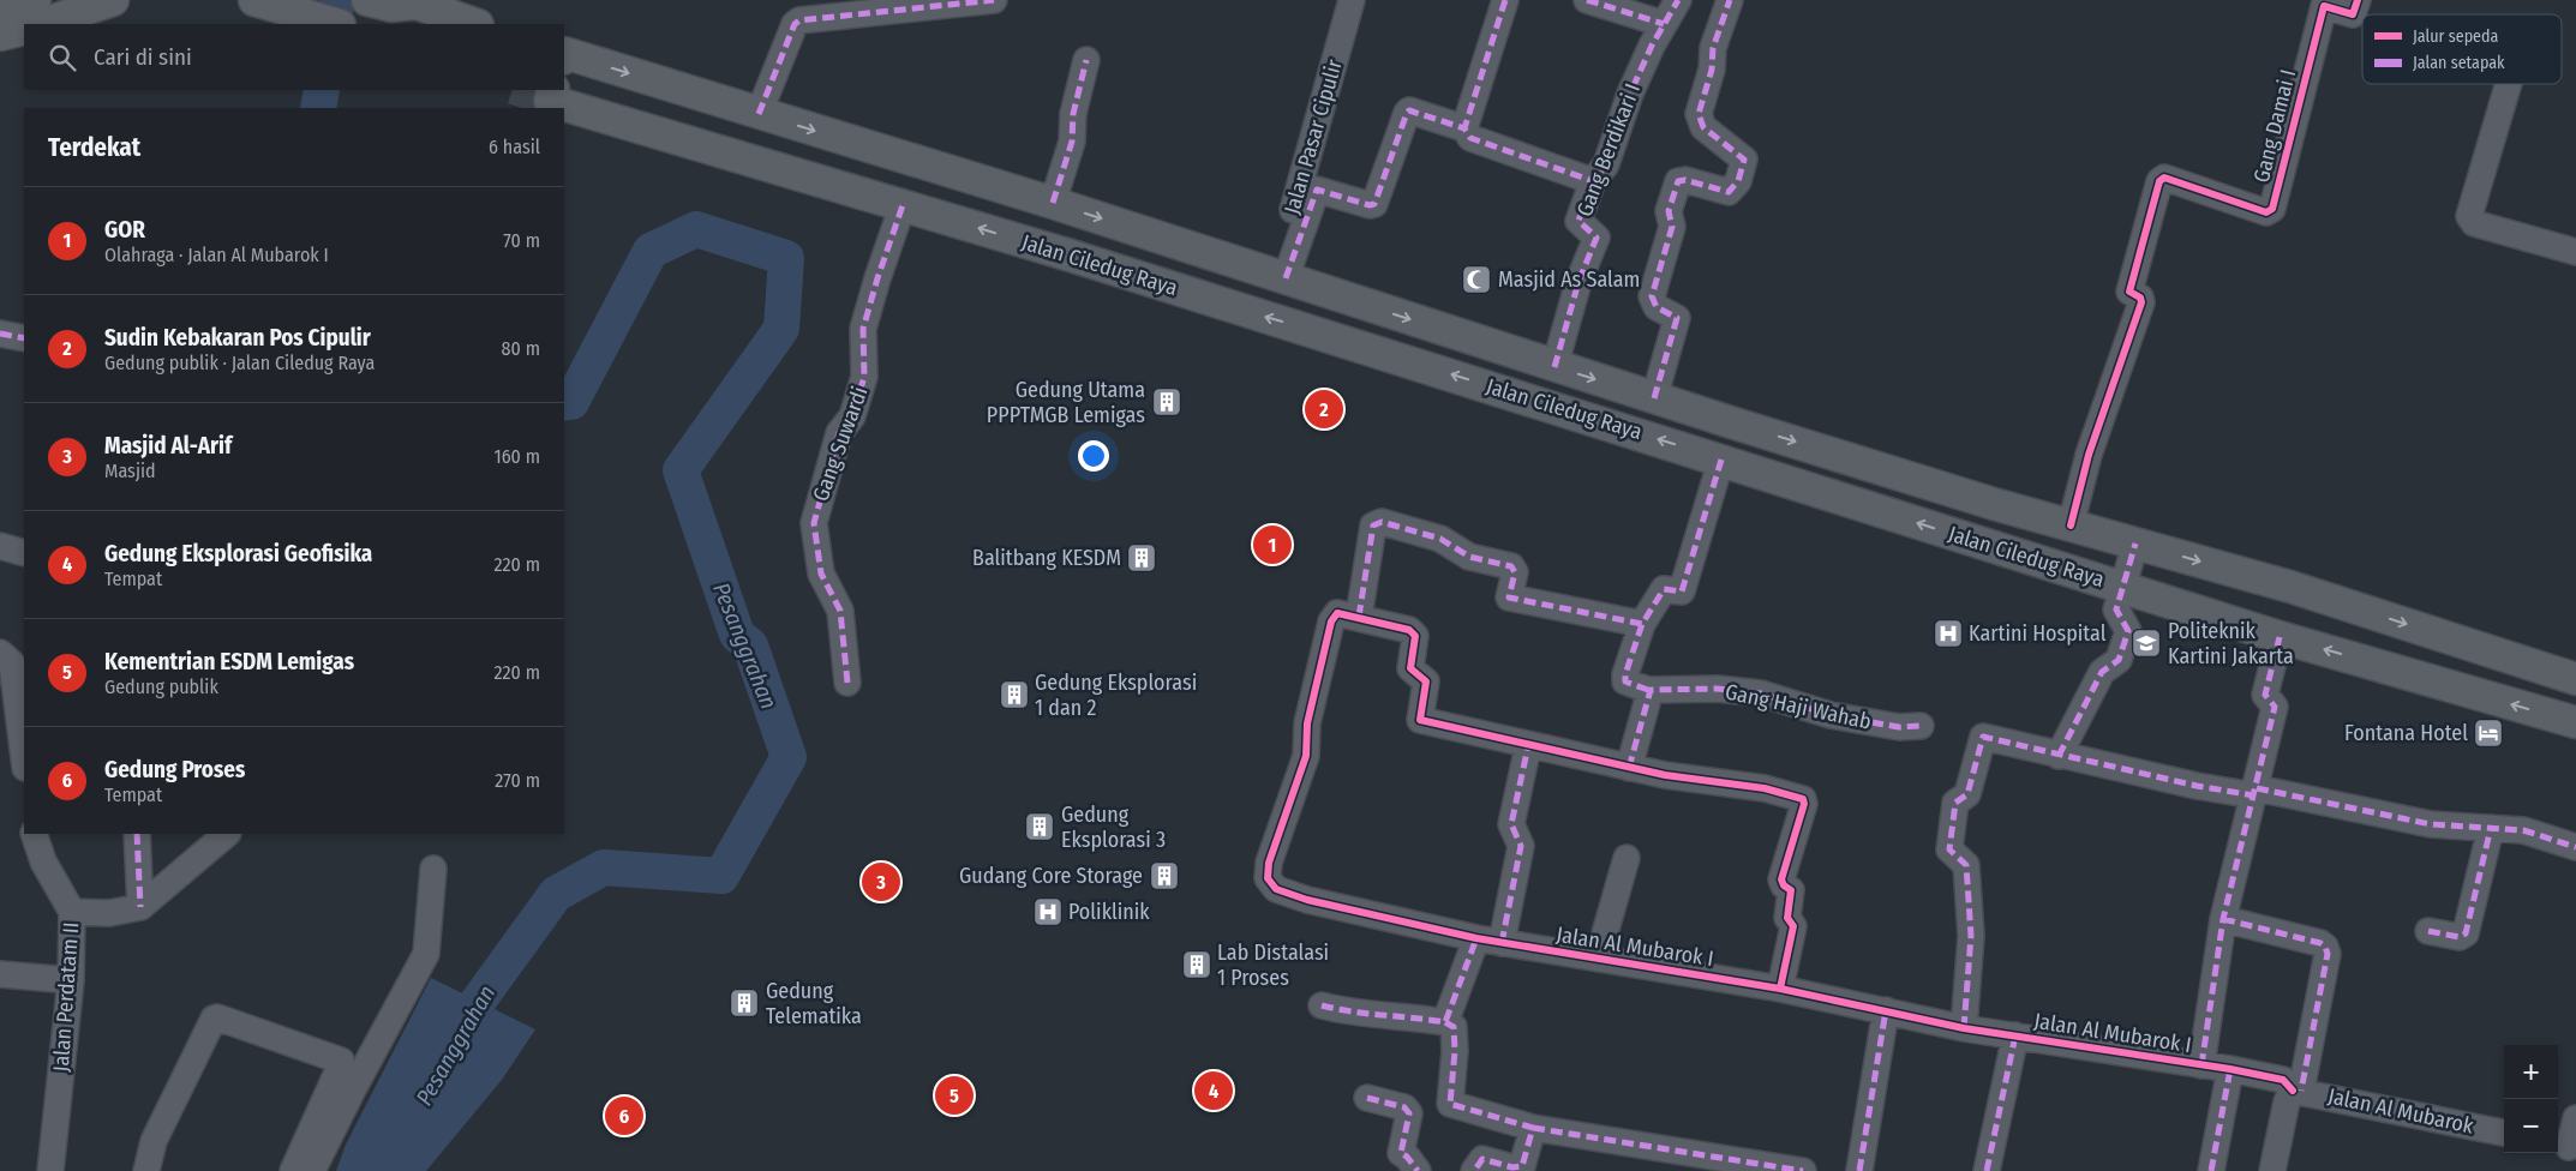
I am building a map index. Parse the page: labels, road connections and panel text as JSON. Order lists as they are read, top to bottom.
{
  "streets": {
    "main road": ["Jalan Ciledug Raya"],
    "street": [
      "Gang Damai I",
      "Jalan Pasar Cipulir",
      "Gang Berdikari I",
      "Gang Suwardi",
      "Gang Haji Wahab",
      "Jalan Al Mubarok I",
      "Jalan Perdatam II",
      "Jalan Al Mubarok"
    ]
  },
  "crossings": [
    ["Gang Damai I", "Jalan Ciledug Raya"],
    ["Jalan Pasar Cipulir", "Jalan Ciledug Raya"],
    ["Gang Berdikari I", "Jalan Ciledug Raya"],
    ["Jalan Ciledug Raya", "Gang Suwardi"],
    ["Jalan Ciledug Raya", "Jalan Al Mubarok I"],
    ["Jalan Al Mubarok I", "Jalan Al Mubarok"]
  ],
  "water": ["Pesanggrahan"],
  "places": {
    "mosque": ["Masjid As Salam"],
    "building": [
      "Gedung Utama PPPTMGB Lemigas",
      "Balitbang KESDM",
      "Gedung Eksplorasi 1 dan 2",
      "Gedung Eksplorasi 3",
      "Gudang Core Storage",
      "Lab Distalasi 1 Proses",
      "Gedung Telematika"
    ],
    "hospital": ["Kartini Hospital", "Poliklinik"],
    "school or university": ["Politeknik Kartini Jakarta"],
    "hotel": ["Fontana Hotel"]
  },
  "legend": ["Jalur sepeda", "Jalan setapak"],
  "page": {
    "search": "Cari di sini",
    "heading": ["Terdekat", "6 hasil"],
    "list": [
      {
        "mark": "1",
        "name": "GOR",
        "note": "Olahraga · Jalan Al Mubarok I",
        "value": "70 m"
      },
      {
        "mark": "2",
        "name": "Sudin Kebakaran Pos Cipulir",
        "note": "Gedung publik · Jalan Ciledug Raya",
        "value": "80 m"
      },
      {
        "mark": "3",
        "name": "Masjid Al-Arif",
        "note": "Masjid",
        "value": "160 m"
      },
      {
        "mark": "4",
        "name": "Gedung Eksplorasi Geofisika",
        "note": "Tempat",
        "value": "220 m"
      },
      {
        "mark": "5",
        "name": "Kementrian ESDM Lemigas",
        "note": "Gedung publik",
        "value": "220 m"
      },
      {
        "mark": "6",
        "name": "Gedung Proses",
        "note": "Tempat",
        "value": "270 m"
      }
    ],
    "pins": [
      "2",
      "1",
      "3",
      "4",
      "5",
      "6"
    ],
    "map_buttons": ["+", "−"]
  }
}
